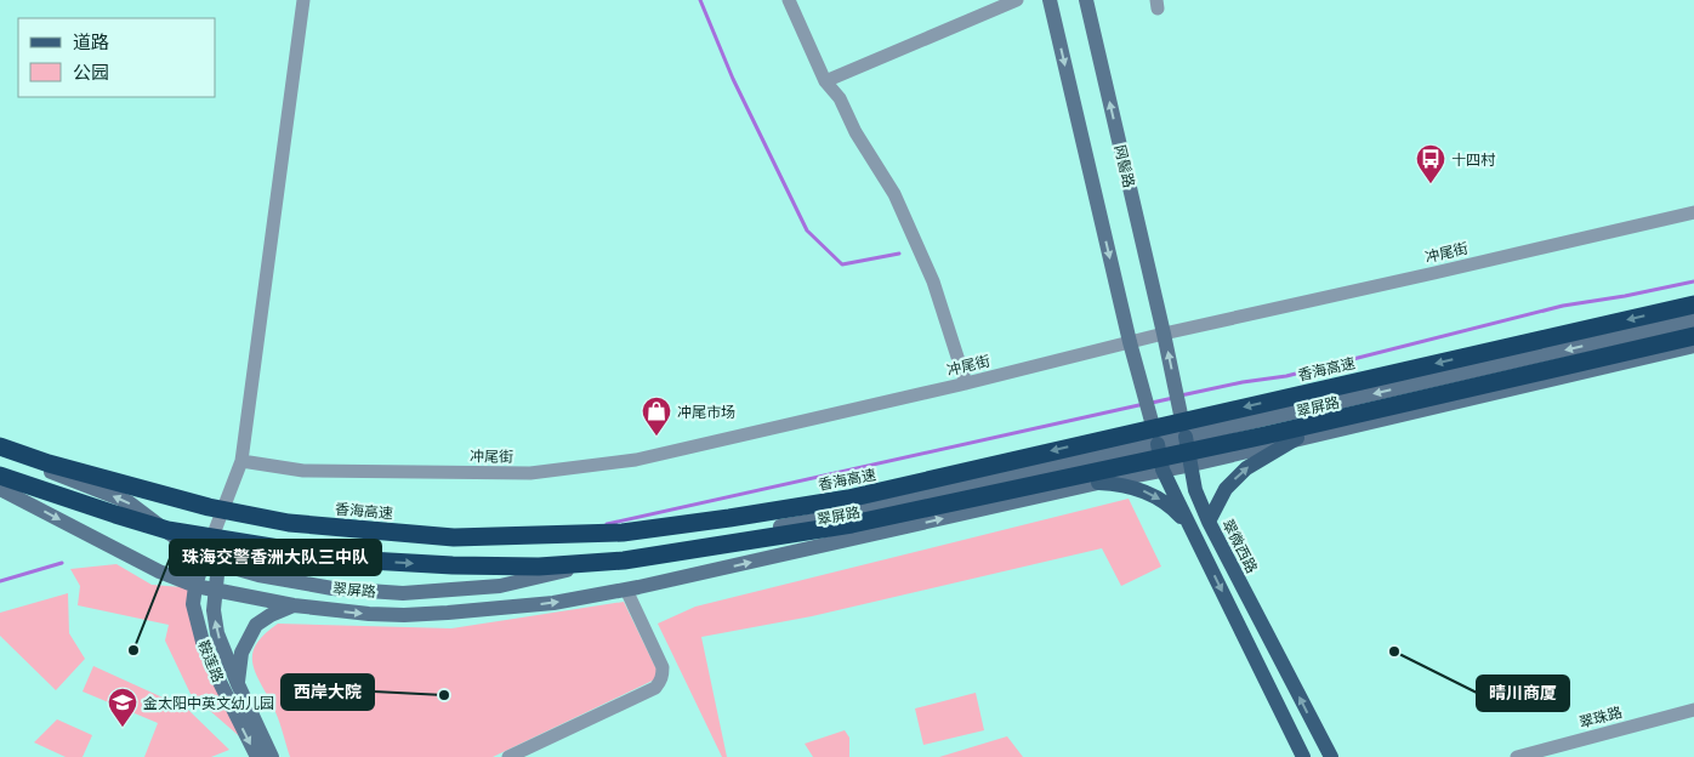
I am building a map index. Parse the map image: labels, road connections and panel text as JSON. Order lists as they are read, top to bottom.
{
  "streets": {
    "highway": ["香海高速"],
    "main road": [
      "网髻路",
      "翠屏路",
      "翠微西路",
      "鞍莲路"
    ],
    "street": ["冲尾街", "翠珠路"]
  },
  "crossings": [
    ["网髻路", "冲尾街"],
    ["网髻路", "翠微西路"],
    ["冲尾街", "翠微西路"],
    ["翠屏路", "翠微西路"],
    ["翠屏路", "鞍莲路"]
  ],
  "places": {
    "bus stop": ["十四村"],
    "shop": ["冲尾市场"],
    "other": ["珠海交警香洲大队三中队", "晴川商厦", "西岸大院"],
    "school or university": ["金太阳中英文幼儿园"]
  },
  "legend": ["道路", "公园"]
}
